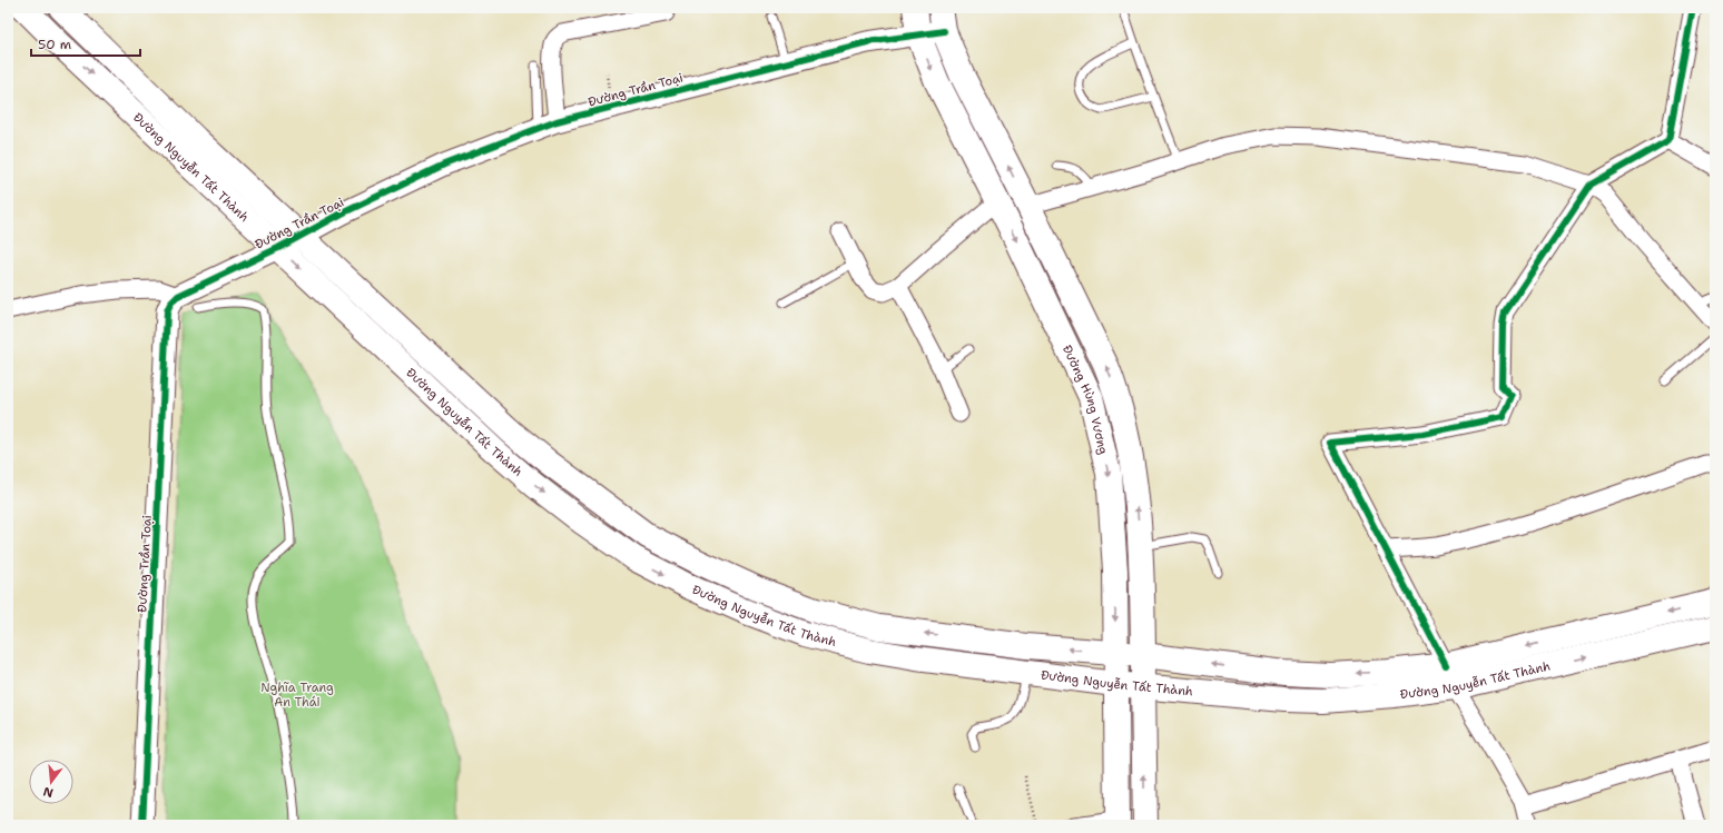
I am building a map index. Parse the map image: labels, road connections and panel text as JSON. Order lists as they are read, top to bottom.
{
  "streets": {
    "main road": ["Đường Nguyễn Tất Thành", "Đường Hùng Vương"],
    "street": ["Đường Trần Toại"]
  },
  "crossings": [
    ["Đường Trần Toại", "Đường Nguyễn Tất Thành"],
    ["Đường Trần Toại", "Đường Hùng Vương"],
    ["Đường Nguyễn Tất Thành", "Đường Hùng Vương"]
  ],
  "parks": ["Nghĩa Trang An Thái"],
  "scale_bar": "50 m",
  "north": "bottom"
}
